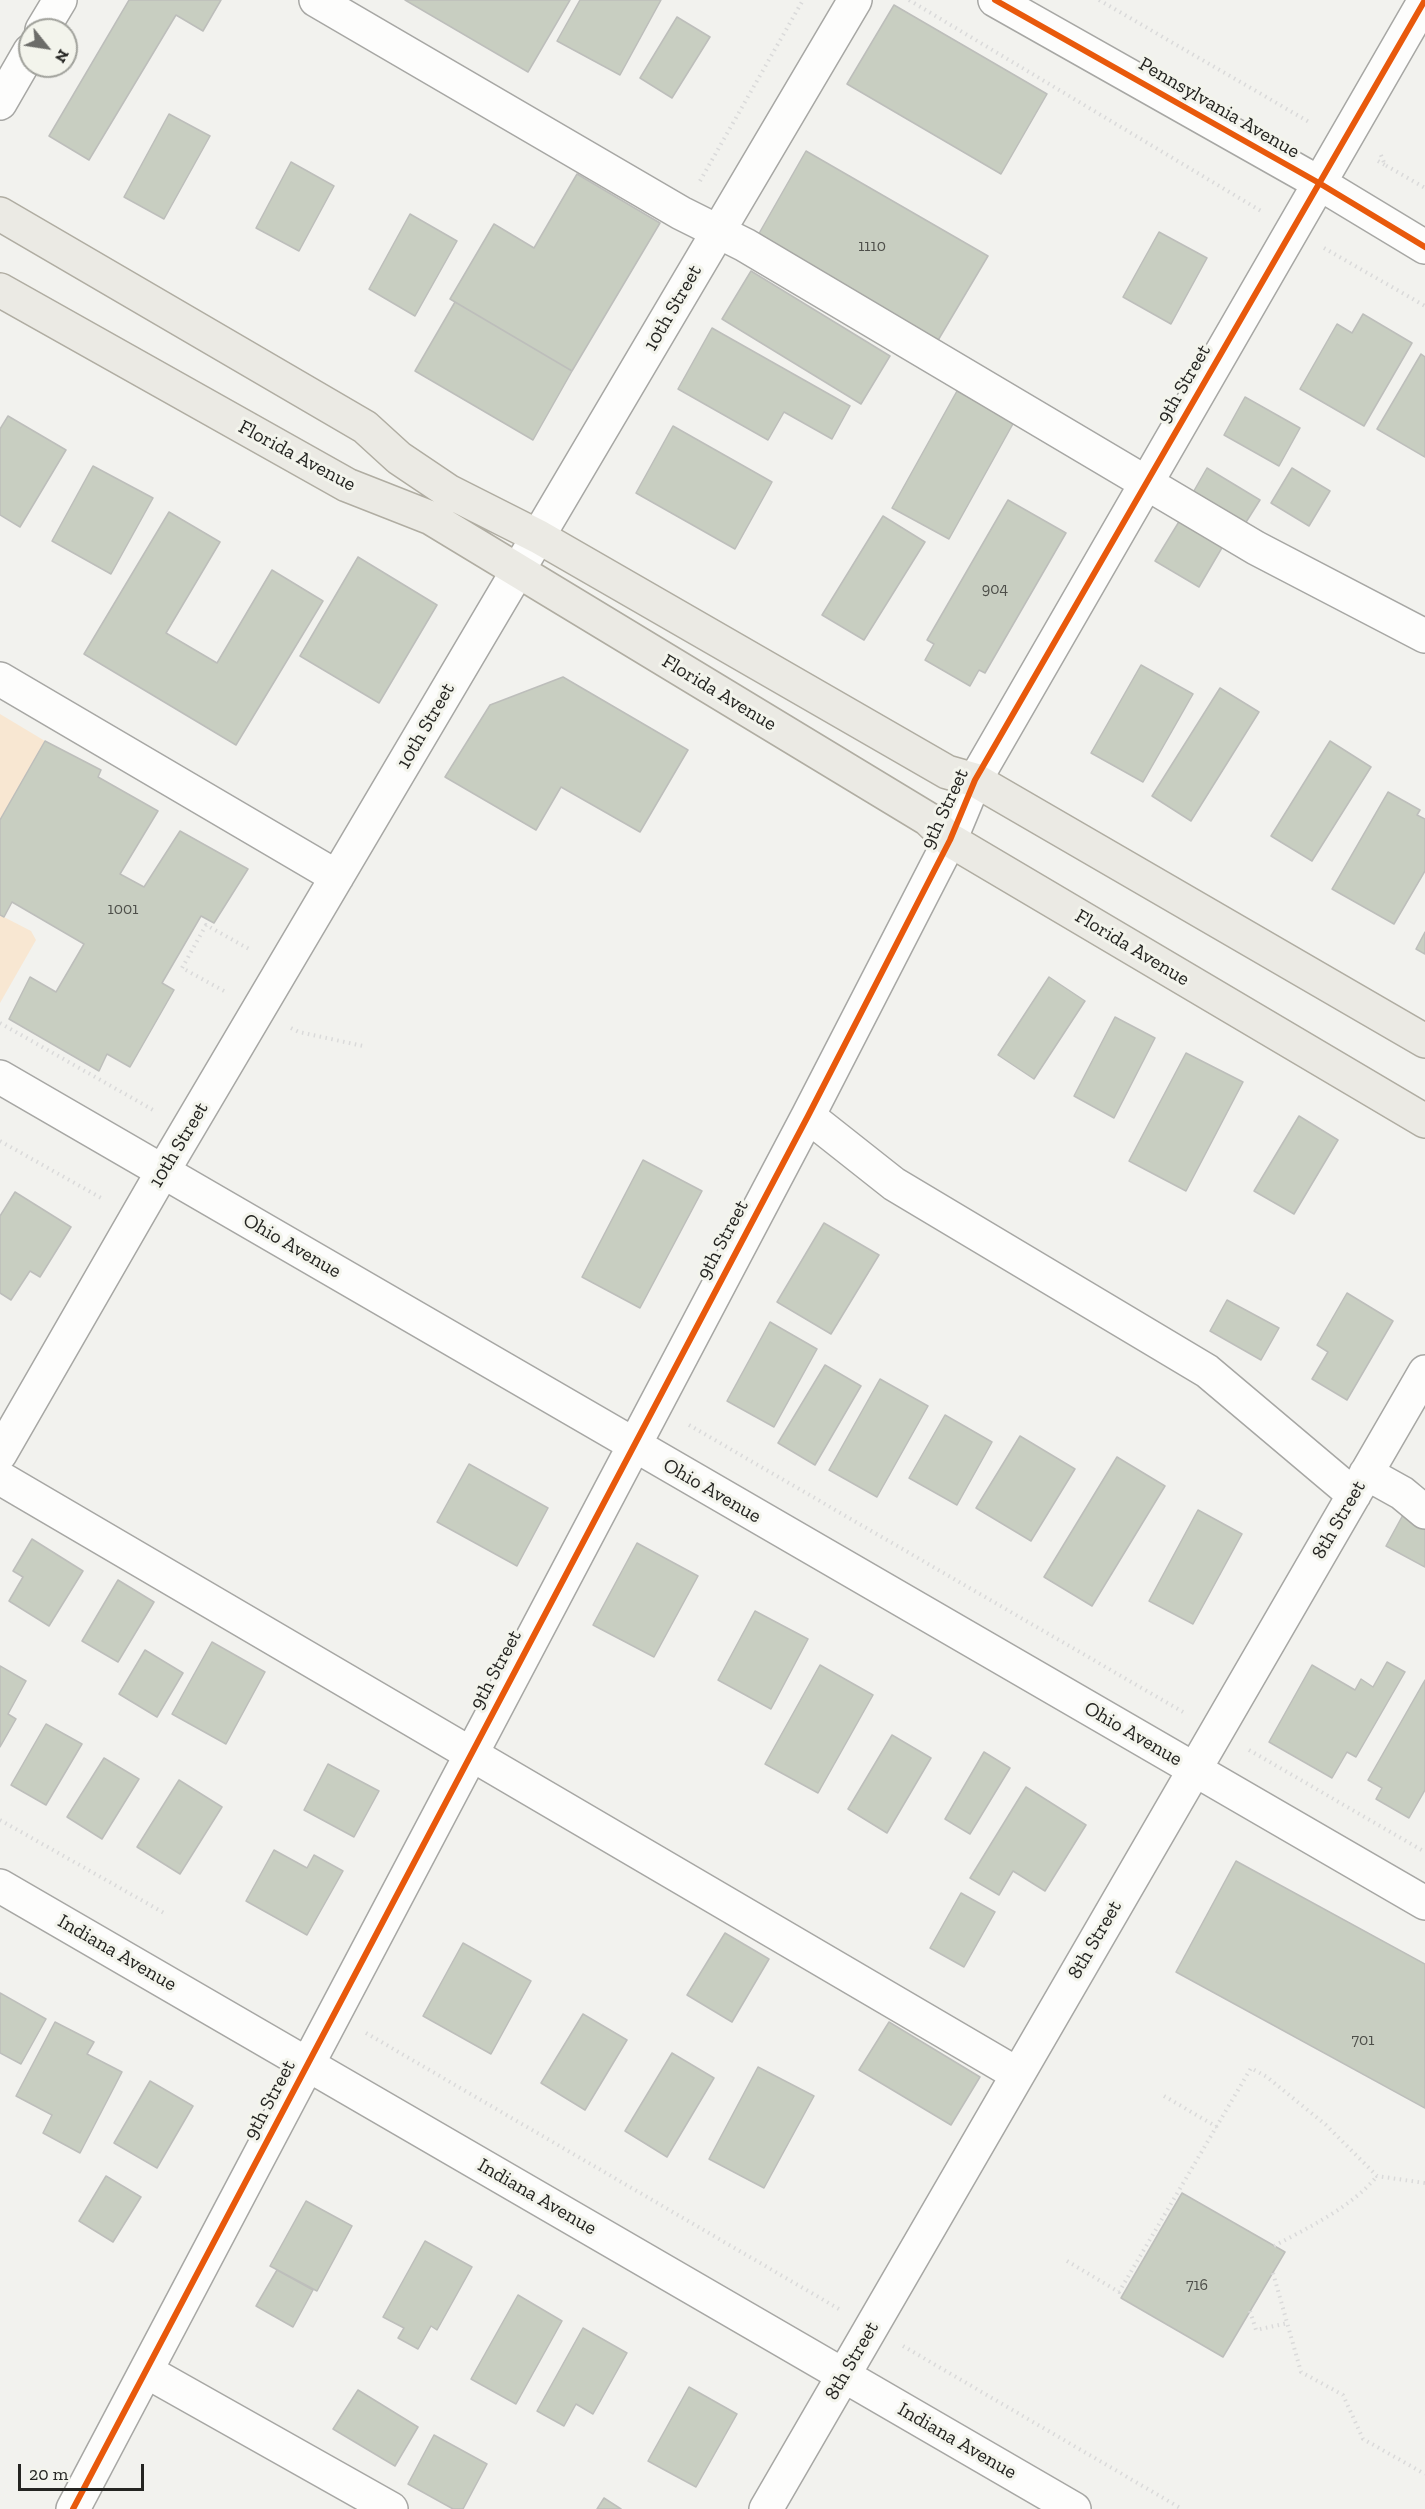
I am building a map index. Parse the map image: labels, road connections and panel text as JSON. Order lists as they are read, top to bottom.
{
  "streets": {
    "main road": ["Florida Avenue"],
    "street": [
      "Pennsylvania Avenue",
      "10th Street",
      "9th Street",
      "Ohio Avenue",
      "8th Street",
      "Indiana Avenue"
    ]
  },
  "crossings": [
    ["Pennsylvania Avenue", "9th Street"],
    ["10th Street", "Florida Avenue"],
    ["10th Street", "Ohio Avenue"],
    ["9th Street", "Florida Avenue"],
    ["9th Street", "Ohio Avenue"],
    ["9th Street", "Indiana Avenue"],
    ["Ohio Avenue", "8th Street"],
    ["8th Street", "Indiana Avenue"]
  ],
  "house_numbers": [
    "1110",
    "904",
    "1001",
    "701",
    "716"
  ],
  "scale_bar": "20 m",
  "north": "bottom right"
}
